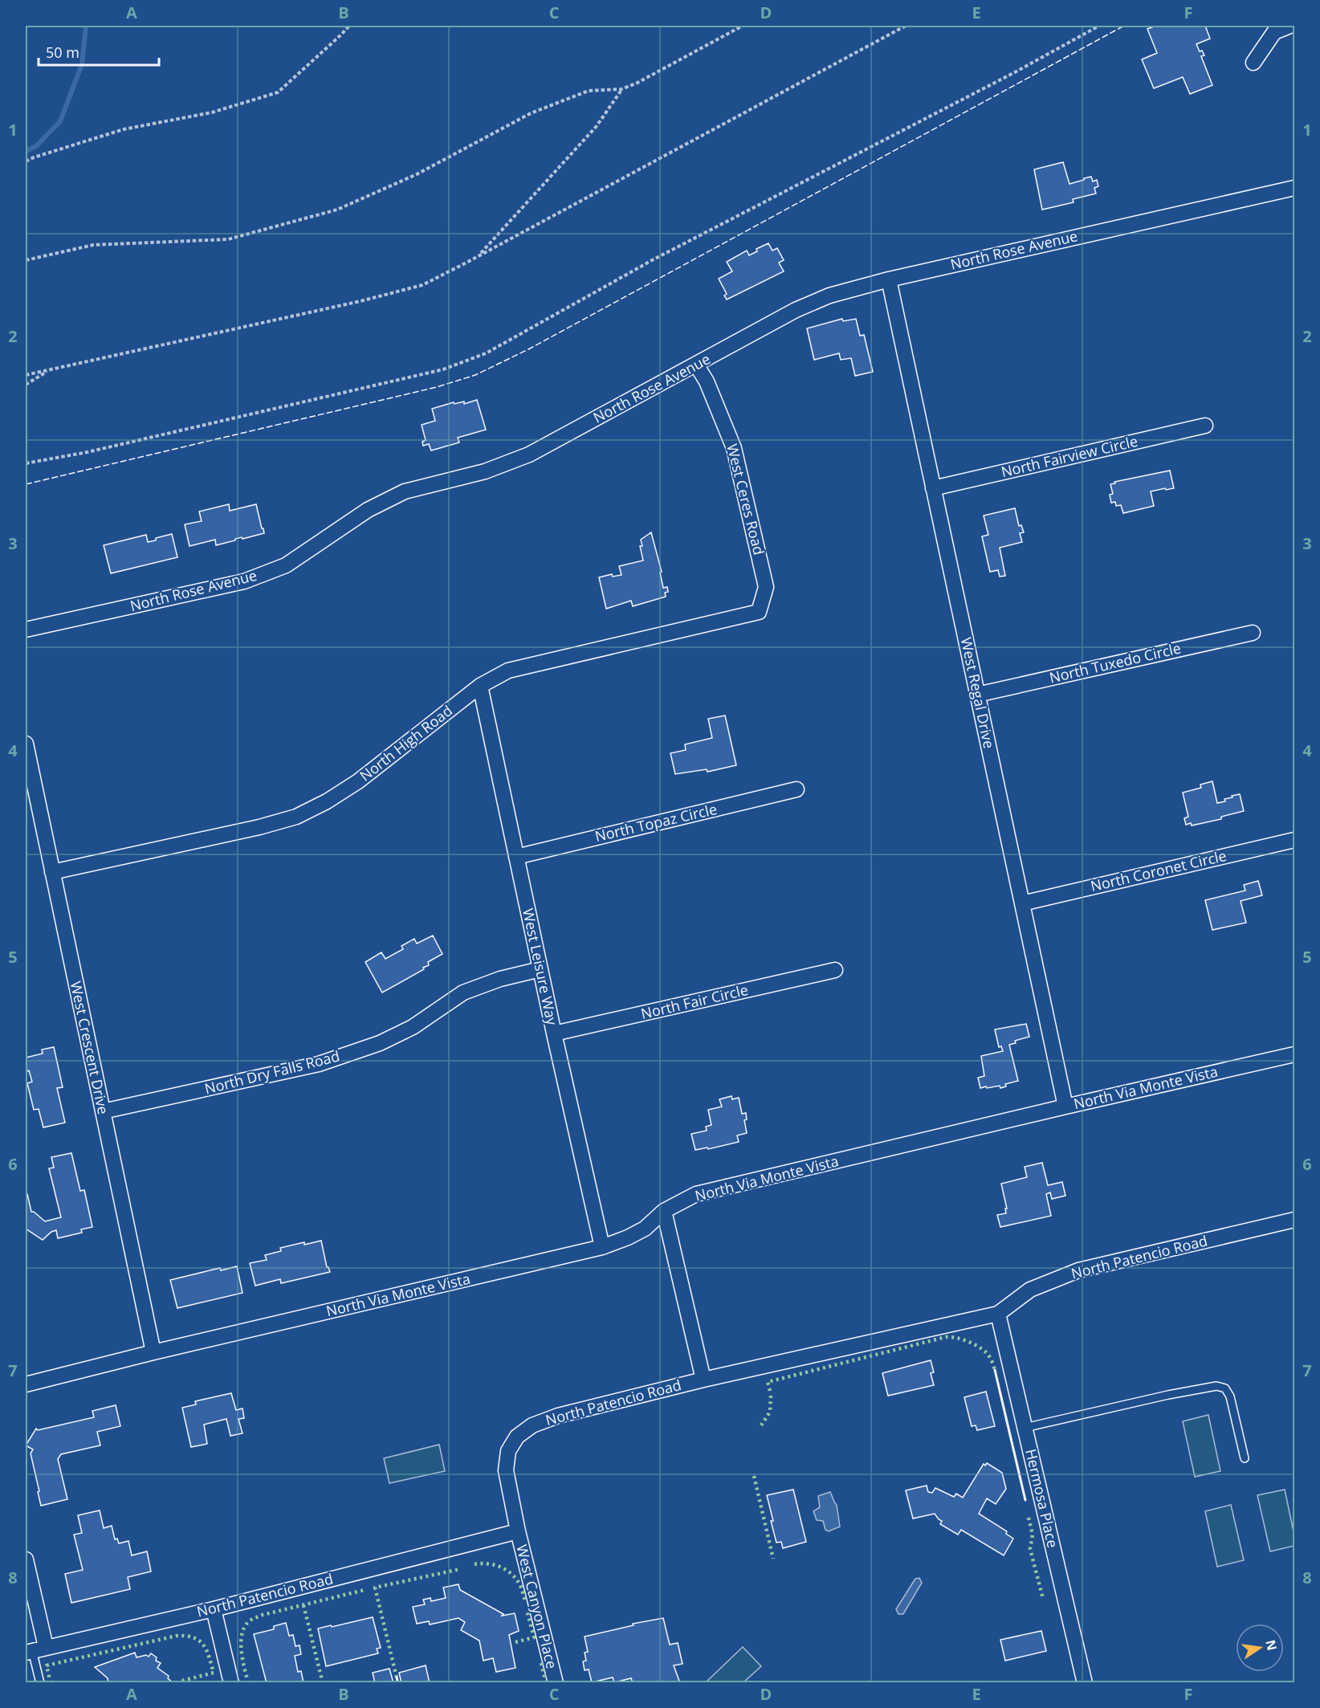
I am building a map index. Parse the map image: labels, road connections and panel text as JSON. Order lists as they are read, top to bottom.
{
  "streets": {
    "street": [
      "North Rose Avenue",
      "North Fairview Circle",
      "West Ceres Road",
      "North Tuxedo Circle",
      "West Regal Drive",
      "North High Road",
      "North Topaz Circle",
      "North Coronet Circle",
      "West Leisure Way",
      "North Fair Circle",
      "West Crescent Drive",
      "North Dry Falls Road",
      "North Via Monte Vista",
      "North Patencio Road",
      "Hermosa Place",
      "West Canyon Place"
    ]
  },
  "crossings": [
    ["North Rose Avenue", "West Ceres Road"],
    ["North Rose Avenue", "West Regal Drive"],
    ["North Fairview Circle", "West Regal Drive"],
    ["West Ceres Road", "North High Road"],
    ["North Tuxedo Circle", "West Regal Drive"],
    ["West Regal Drive", "North Coronet Circle"],
    ["West Regal Drive", "North Via Monte Vista"],
    ["North High Road", "West Leisure Way"],
    ["North High Road", "West Crescent Drive"],
    ["North Topaz Circle", "West Leisure Way"],
    ["West Leisure Way", "North Fair Circle"],
    ["West Leisure Way", "North Dry Falls Road"],
    ["West Leisure Way", "North Via Monte Vista"],
    ["West Crescent Drive", "North Dry Falls Road"],
    ["West Crescent Drive", "North Via Monte Vista"],
    ["North Patencio Road", "Hermosa Place"],
    ["North Patencio Road", "West Canyon Place"]
  ],
  "scale_bar": "50 m",
  "north": "right",
  "grid": {
    "columns": [
      "A",
      "B",
      "C",
      "D",
      "E",
      "F"
    ],
    "rows": [
      "1",
      "2",
      "3",
      "4",
      "5",
      "6",
      "7",
      "8"
    ]
  }
}
